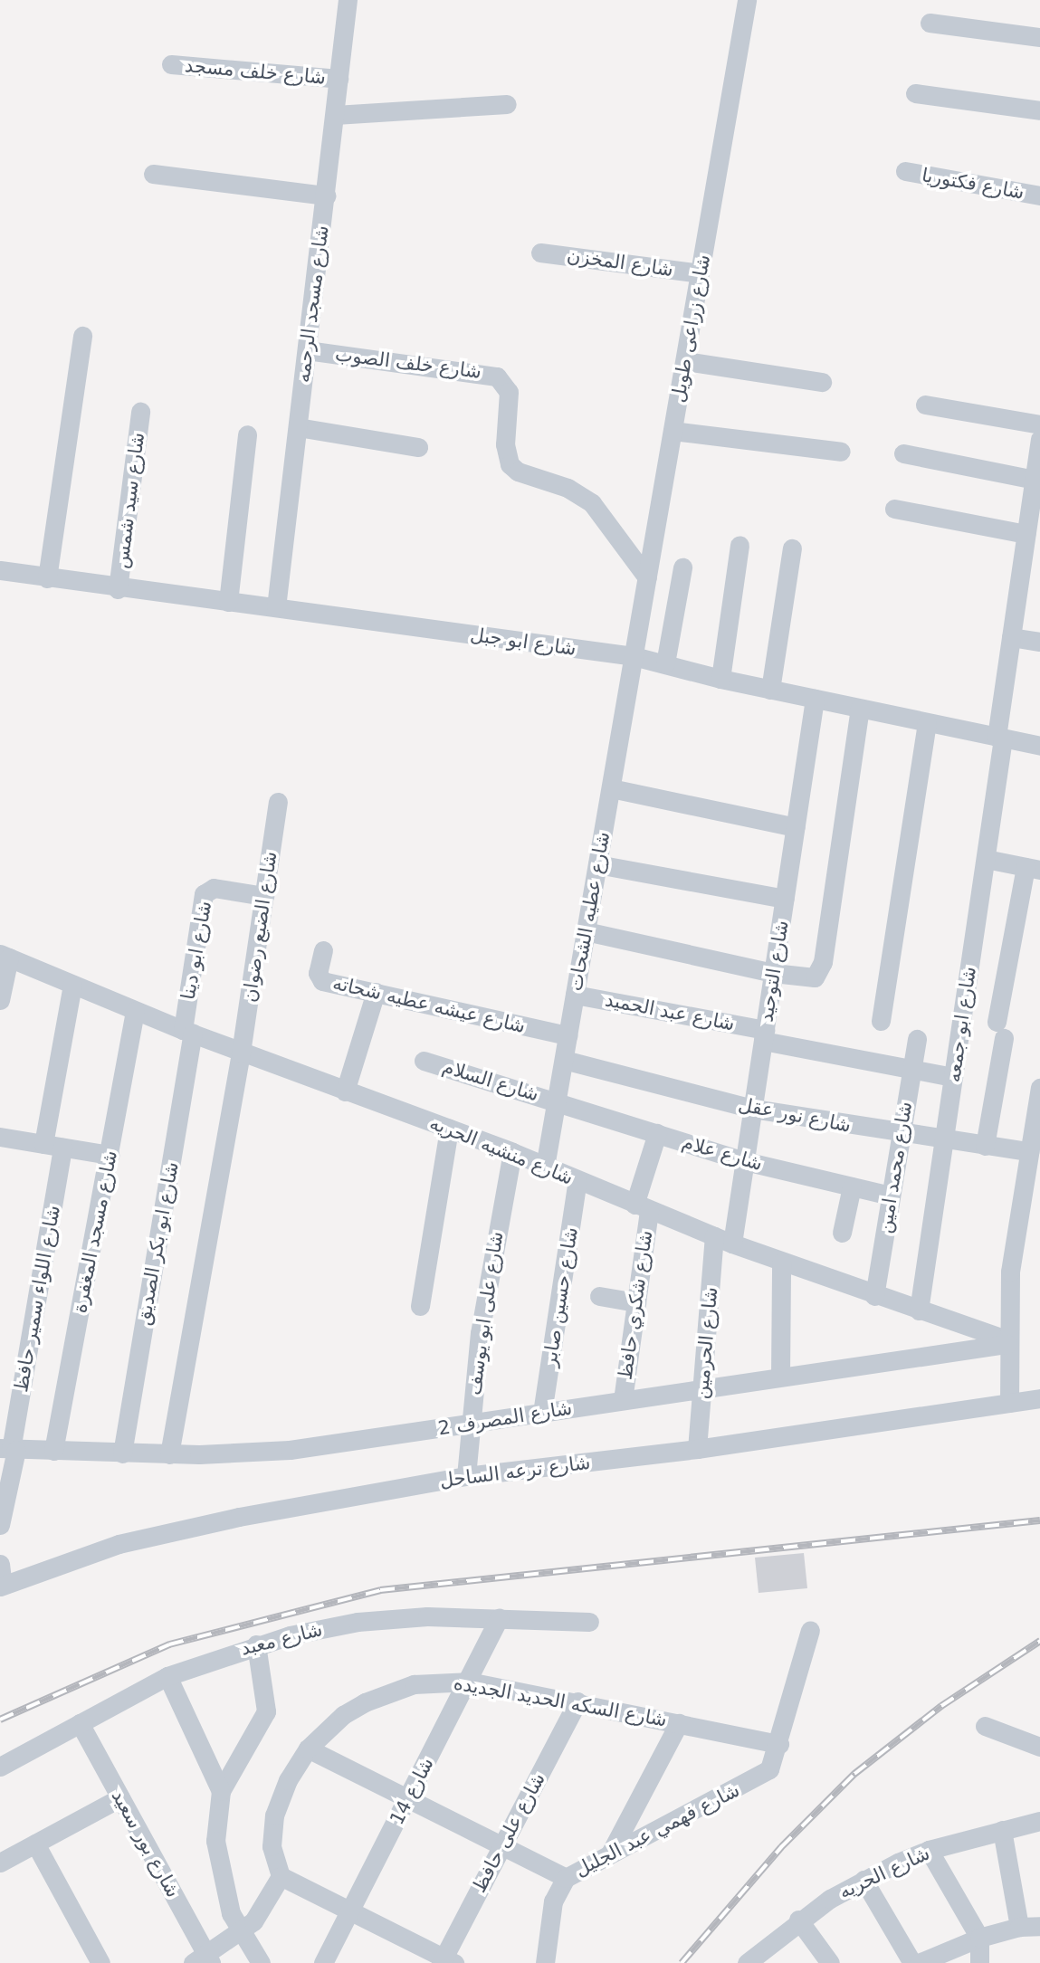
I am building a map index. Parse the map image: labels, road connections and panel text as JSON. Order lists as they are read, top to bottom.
{
  "streets": {
    "street": [
      "شارع خلف مسجد",
      "شارع فكتوريا",
      "شارع المخزن",
      "شارع مسجد الرحمه",
      "شارع زراعى طويل",
      "شارع خلف الصوب",
      "شارع سيد شمس",
      "شارع ابو جبل",
      "شارع عطيه الشحات",
      "شارع الضبع رضوان",
      "شارع ابو دينا",
      "شارع التوحيد",
      "شارع عيشه عطيه شحاته",
      "شارع عبد الحميد",
      "شارع ابو جمعه",
      "شارع السلام",
      "شارع نور عقل",
      "شارع منشيه الحريه",
      "شارع علام",
      "شارع محمد امين",
      "شارع مسجد المغفرة",
      "شارع ابو بكر الصديق",
      "شارع حسين صابر",
      "شارع اللواء سمير حافظ",
      "شارع شكري حافظ",
      "شارع على ابو يوسف",
      "شارع الحرمين",
      "شارع المصرف 2",
      "شارع ترعه الساحل",
      "شارع معبد",
      "شارع السكه الحديد الجديده",
      "شارع 14",
      "شارع فهمي عبد الجليل",
      "شارع على حافظ",
      "شارع بور سعيد",
      "شارع الحريه"
    ]
  },
  "crossings": [
    ["شارع خلف مسجد", "شارع مسجد الرحمه"],
    ["شارع المخزن", "شارع زراعى طويل"],
    ["شارع مسجد الرحمه", "شارع خلف الصوب"],
    ["شارع مسجد الرحمه", "شارع ابو جبل"],
    ["شارع زراعى طويل", "شارع خلف الصوب"],
    ["شارع زراعى طويل", "شارع ابو جبل"],
    ["شارع زراعى طويل", "شارع عطيه الشحات"],
    ["شارع سيد شمس", "شارع ابو جبل"],
    ["شارع ابو جبل", "شارع عطيه الشحات"],
    ["شارع ابو جبل", "شارع التوحيد"],
    ["شارع ابو جبل", "شارع ابو جمعه"],
    ["شارع عطيه الشحات", "شارع عيشه عطيه شحاته"],
    ["شارع عطيه الشحات", "شارع عبد الحميد"],
    ["شارع عطيه الشحات", "شارع السلام"],
    ["شارع عطيه الشحات", "شارع نور عقل"],
    ["شارع عطيه الشحات", "شارع منشيه الحريه"],
    ["شارع عطيه الشحات", "شارع علام"],
    ["شارع الضبع رضوان", "شارع ابو دينا"],
    ["شارع الضبع رضوان", "شارع منشيه الحريه"],
    ["شارع الضبع رضوان", "شارع المصرف 2"],
    ["شارع ابو دينا", "شارع منشيه الحريه"],
    ["شارع ابو دينا", "شارع ابو بكر الصديق"],
    ["شارع التوحيد", "شارع عبد الحميد"],
    ["شارع التوحيد", "شارع نور عقل"],
    ["شارع التوحيد", "شارع منشيه الحريه"],
    ["شارع التوحيد", "شارع علام"],
    ["شارع التوحيد", "شارع الحرمين"],
    ["شارع عبد الحميد", "شارع ابو جمعه"],
    ["شارع عبد الحميد", "شارع محمد امين"],
    ["شارع ابو جمعه", "شارع نور عقل"],
    ["شارع ابو جمعه", "شارع منشيه الحريه"],
    ["شارع السلام", "شارع علام"],
    ["شارع نور عقل", "شارع محمد امين"],
    ["شارع منشيه الحريه", "شارع محمد امين"],
    ["شارع منشيه الحريه", "شارع مسجد المغفرة"],
    ["شارع منشيه الحريه", "شارع ابو بكر الصديق"],
    ["شارع منشيه الحريه", "شارع حسين صابر"],
    ["شارع منشيه الحريه", "شارع شكري حافظ"],
    ["شارع منشيه الحريه", "شارع على ابو يوسف"],
    ["شارع منشيه الحريه", "شارع الحرمين"],
    ["شارع منشيه الحريه", "شارع المصرف 2"],
    ["شارع علام", "شارع محمد امين"],
    ["شارع علام", "شارع شكري حافظ"],
    ["شارع مسجد المغفرة", "شارع المصرف 2"],
    ["شارع ابو بكر الصديق", "شارع المصرف 2"],
    ["شارع حسين صابر", "شارع المصرف 2"],
    ["شارع اللواء سمير حافظ", "شارع المصرف 2"],
    ["شارع شكري حافظ", "شارع المصرف 2"],
    ["شارع على ابو يوسف", "شارع المصرف 2"],
    ["شارع على ابو يوسف", "شارع ترعه الساحل"],
    ["شارع الحرمين", "شارع المصرف 2"],
    ["شارع الحرمين", "شارع ترعه الساحل"],
    ["شارع معبد", "شارع 14"],
    ["شارع معبد", "شارع بور سعيد"],
    ["شارع السكه الحديد الجديده", "شارع 14"],
    ["شارع السكه الحديد الجديده", "شارع فهمي عبد الجليل"],
    ["شارع السكه الحديد الجديده", "شارع على حافظ"]
  ]
}
